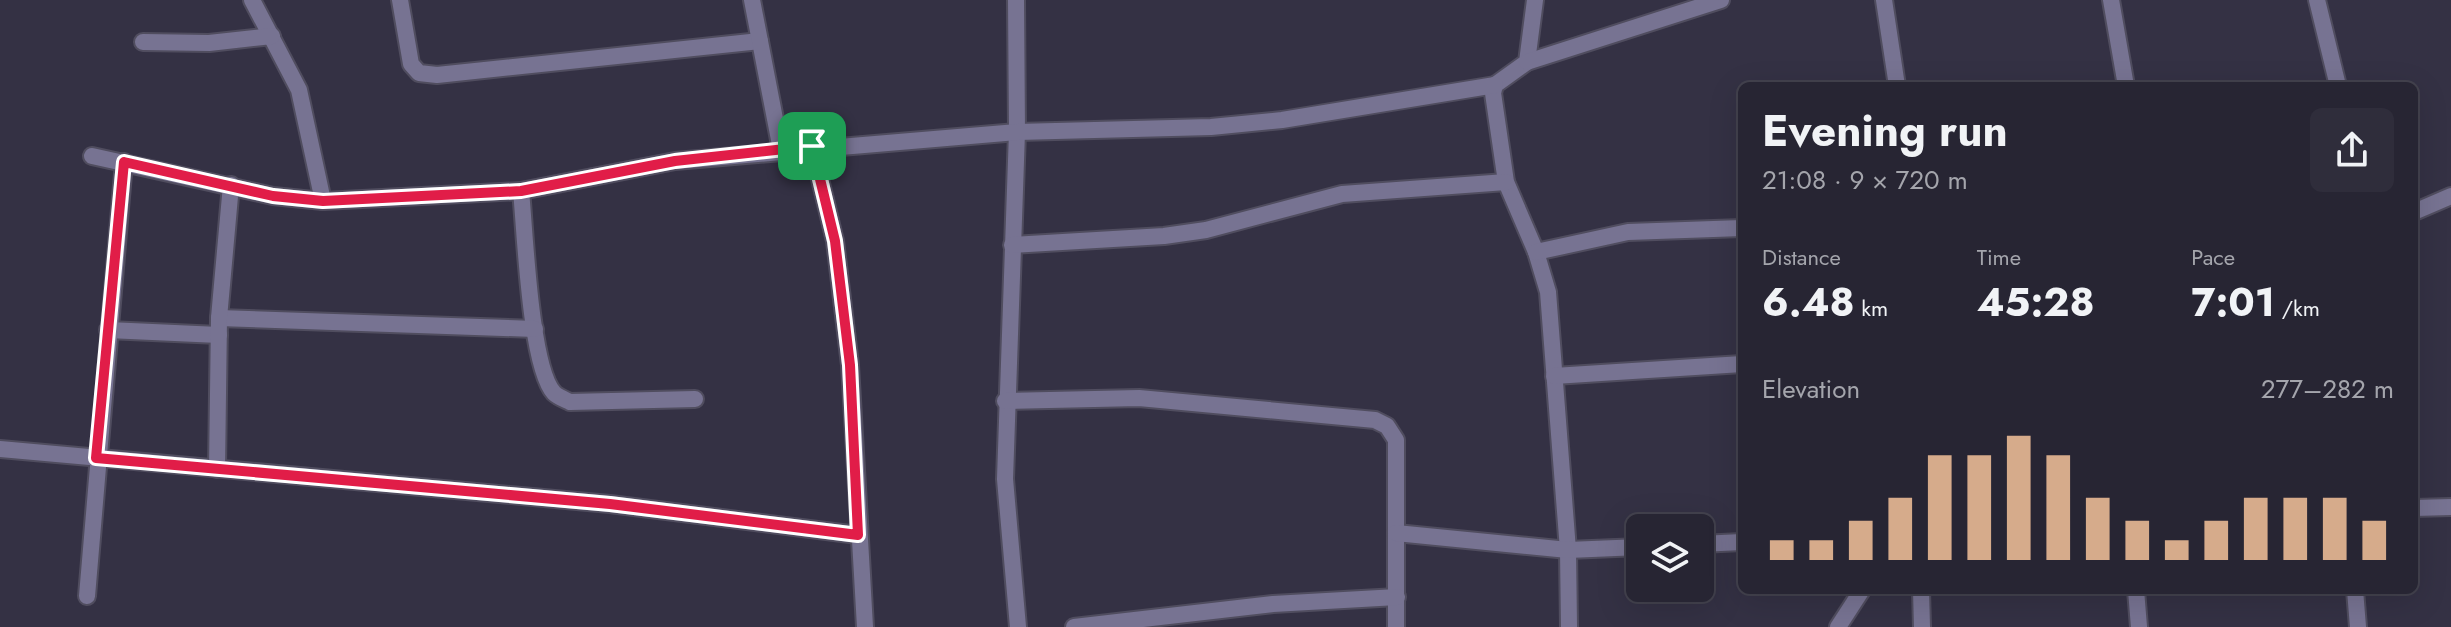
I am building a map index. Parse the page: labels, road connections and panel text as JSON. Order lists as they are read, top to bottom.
{
  "page": {
    "heading": ["Evening run", "21:08 · 9 × 720 m"],
    "stats": [
      ["Distance", "6.48 km"],
      ["Time", "45:28"],
      ["Pace", "7:01 /km"]
    ],
    "chart": ["Elevation", "277–282 m"]
  }
}
